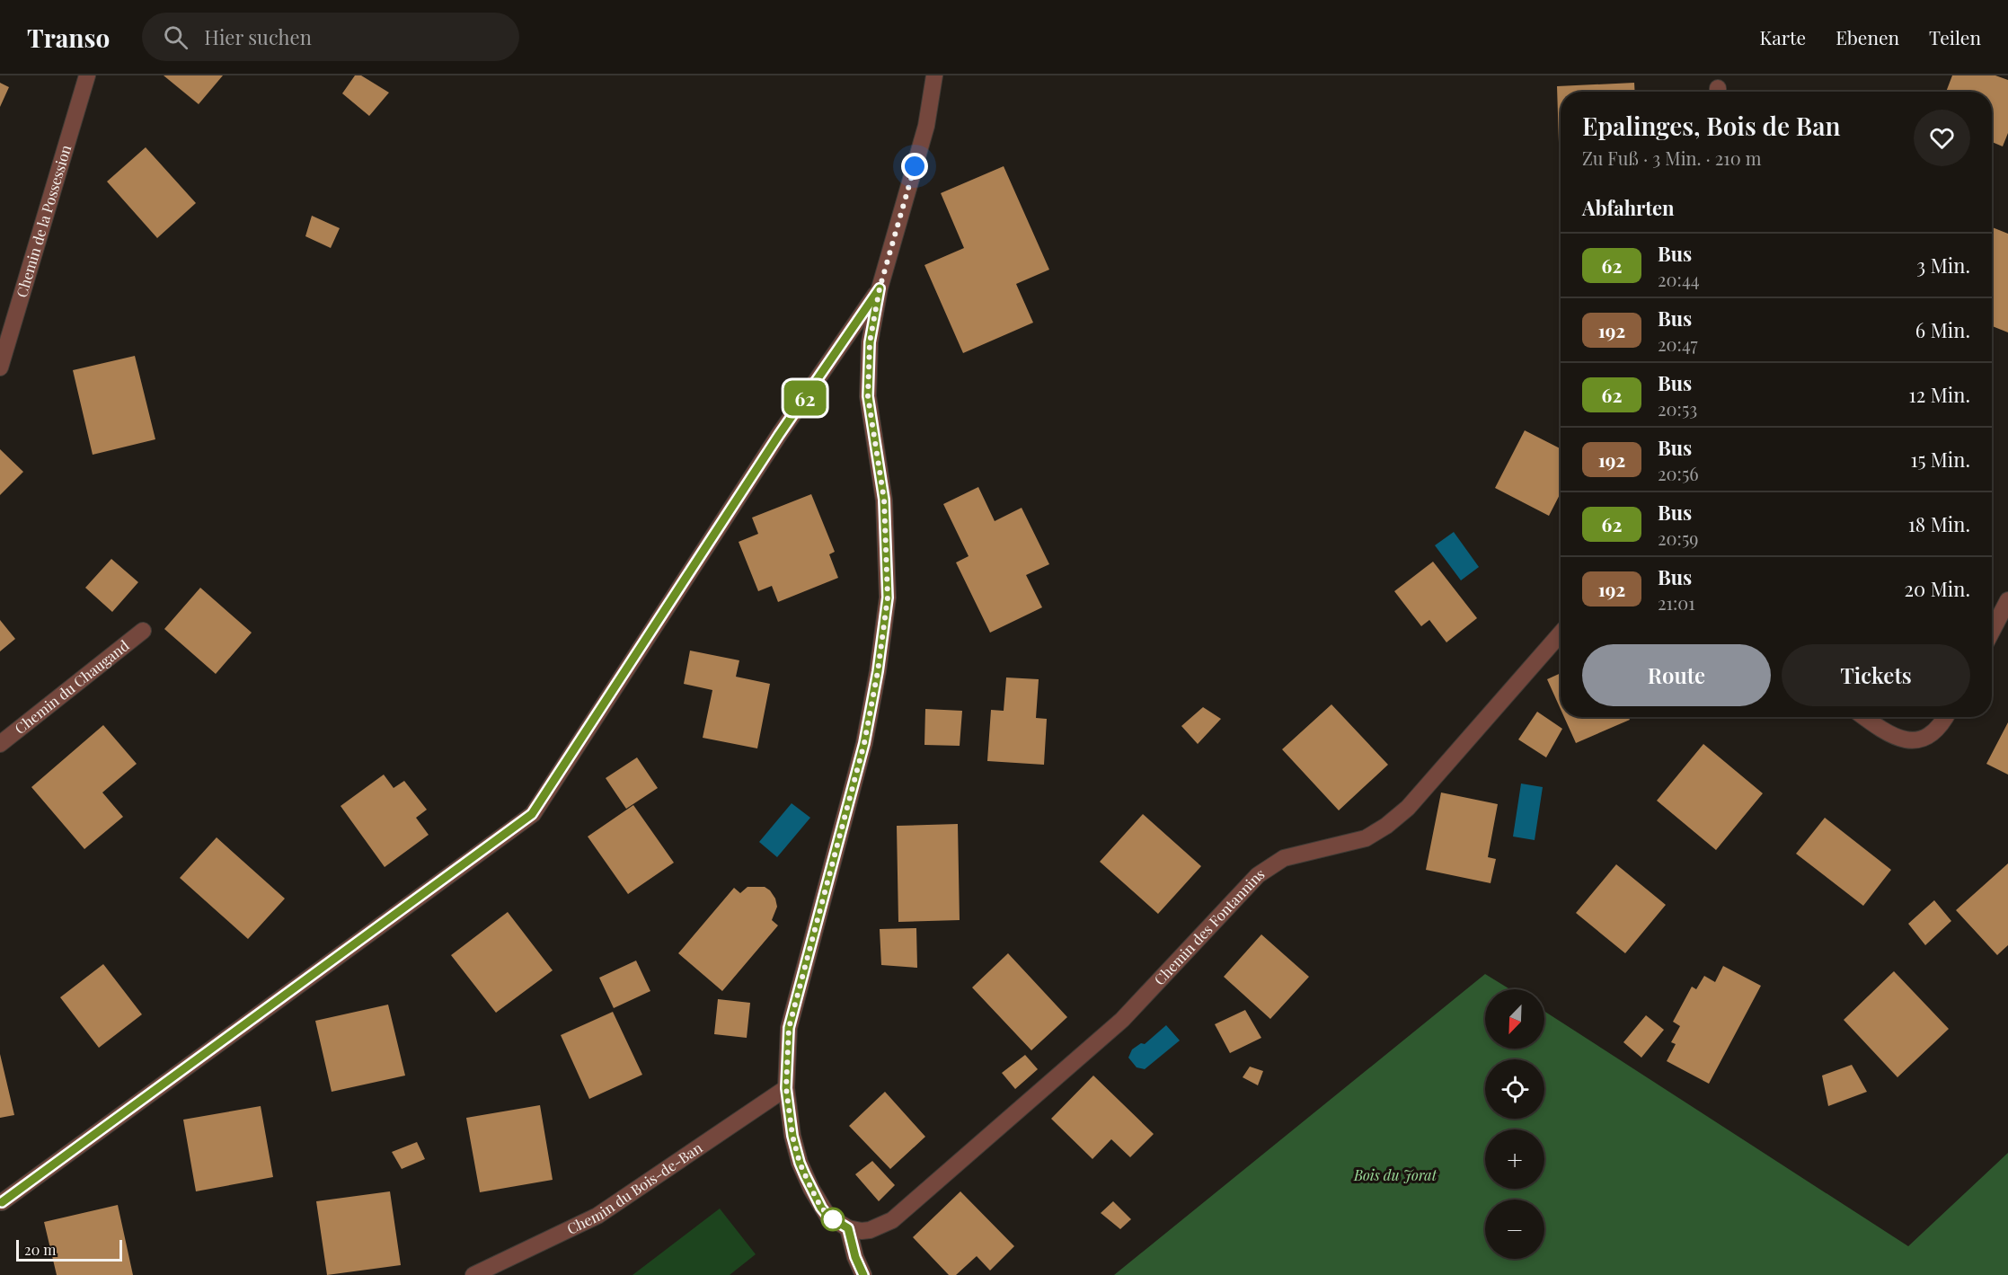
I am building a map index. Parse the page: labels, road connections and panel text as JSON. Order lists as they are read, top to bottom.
{
  "streets": {
    "street": [
      "Chemin de la Possession",
      "Chemin du Chaugand",
      "Chemin des Fontannins",
      "Chemin du Bois-de-Ban"
    ]
  },
  "parks": ["Bois du Jorat"],
  "lines": ["bus line 62"],
  "scale_bar": "20 m",
  "north": "bottom left",
  "page": {
    "header": "Transo",
    "search": "Hier suchen",
    "nav": ["Karte", "Ebenen", "Teilen"],
    "on_map": "62",
    "heading": [
      ["Epalinges, Bois de Ban", "Zu Fuß · 3 Min. · 210 m"],
      "Abfahrten"
    ],
    "list": [
      {
        "mark": "62",
        "name": "Bus",
        "note": "20:44",
        "value": "3 Min."
      },
      {
        "mark": "192",
        "name": "Bus",
        "note": "20:47",
        "value": "6 Min."
      },
      {
        "mark": "62",
        "name": "Bus",
        "note": "20:53",
        "value": "12 Min."
      },
      {
        "mark": "192",
        "name": "Bus",
        "note": "20:56",
        "value": "15 Min."
      },
      {
        "mark": "62",
        "name": "Bus",
        "note": "20:59",
        "value": "18 Min."
      },
      {
        "mark": "192",
        "name": "Bus",
        "note": "21:01",
        "value": "20 Min."
      }
    ],
    "buttons": ["Route", "Tickets"],
    "map_buttons": ["+", "−"],
    "scale": "20 m"
  }
}
